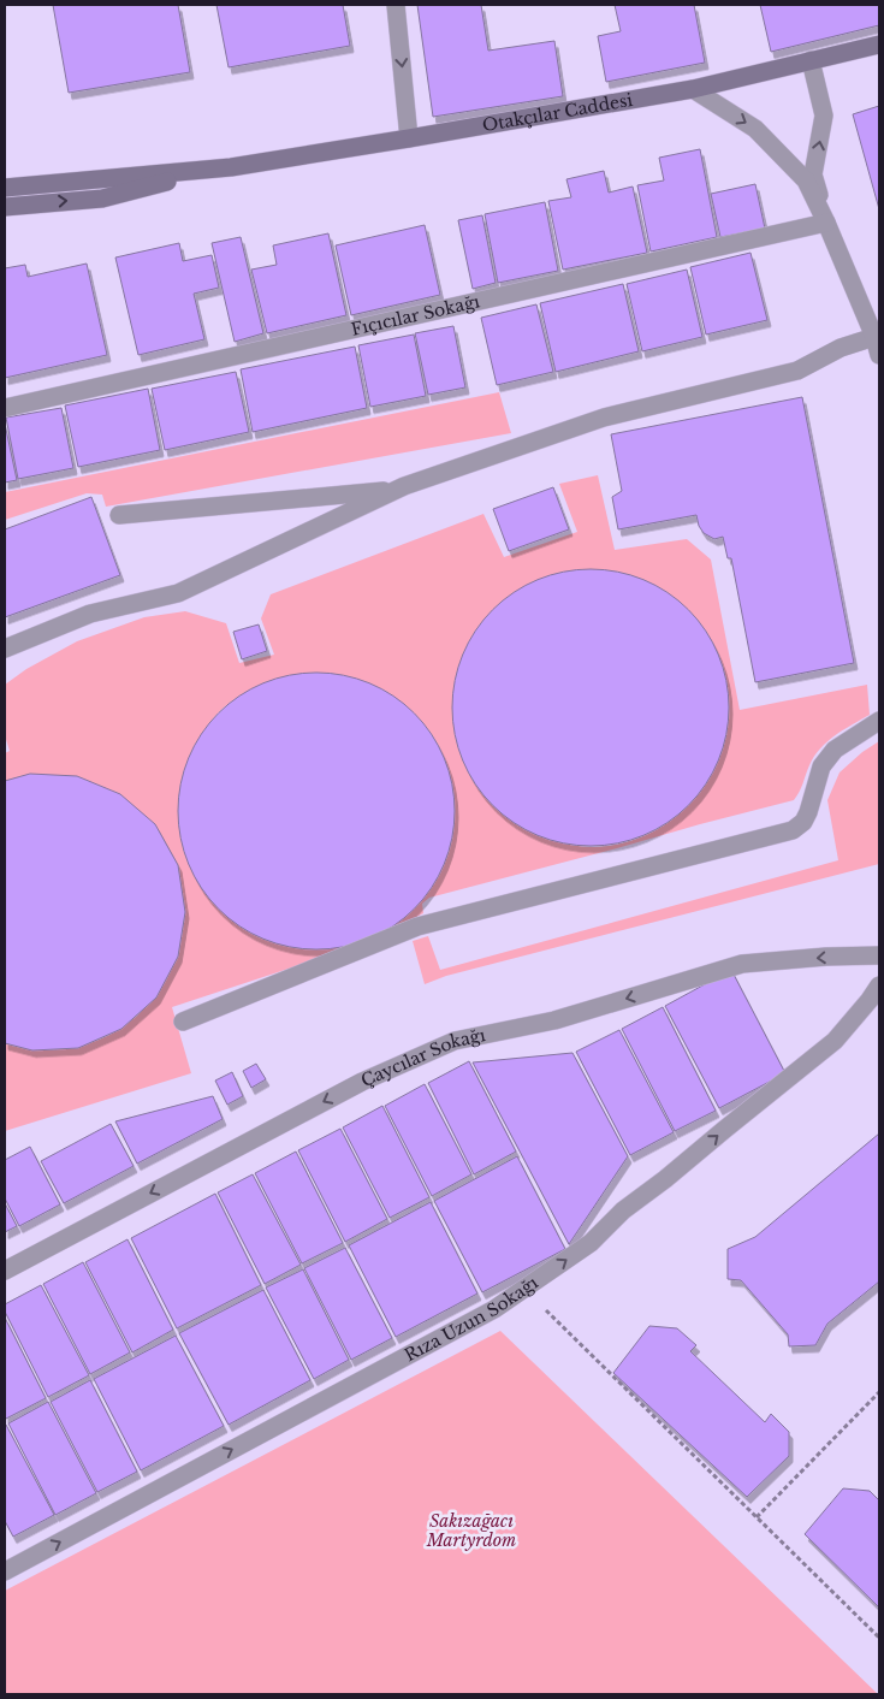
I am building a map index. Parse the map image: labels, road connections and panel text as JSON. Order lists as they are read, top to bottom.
{
  "streets": {
    "main road": ["Otakçılar Caddesi"],
    "street": ["Fıçıcılar Sokağı", "Çaycılar Sokağı", "Rıza Uzun Sokağı"]
  },
  "one_way": ["Rıza Uzun Sokağı"],
  "parks": ["Sakızağacı Martyrdom"]
}
